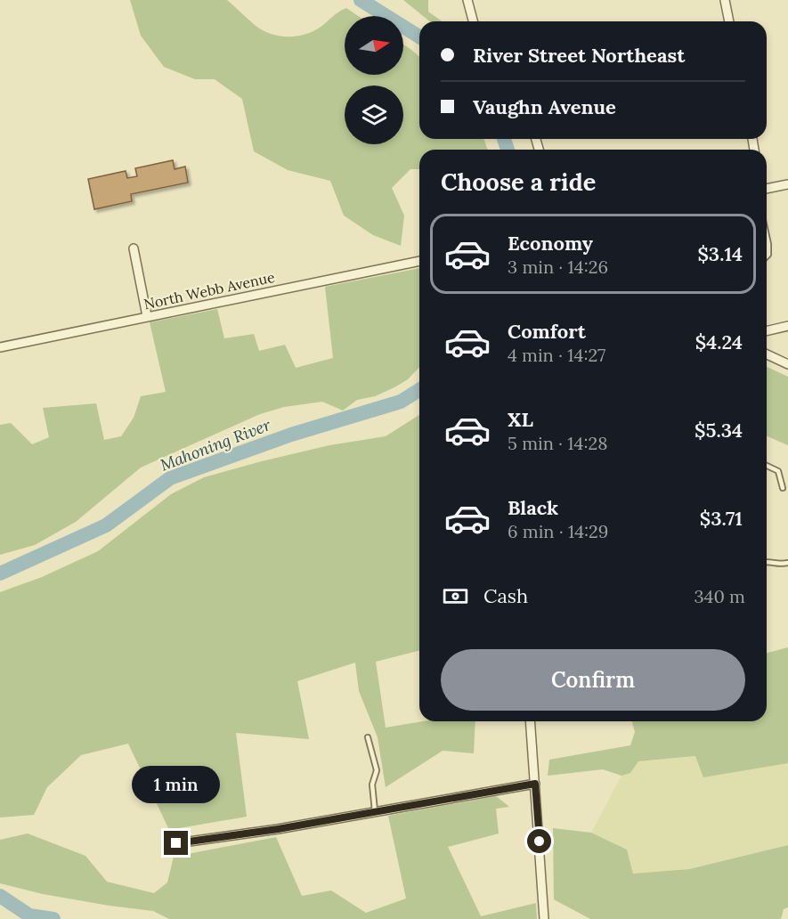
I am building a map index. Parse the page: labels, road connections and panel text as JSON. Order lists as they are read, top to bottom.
{
  "streets": {
    "street": ["North Webb Avenue"]
  },
  "water": ["Mahoning River"],
  "north": "right",
  "page": {
    "banner": ["River Street Northeast", "Vaughn Avenue"],
    "heading": "Choose a ride",
    "list": [
      {
        "name": "Economy",
        "note": "3 min · 14:26",
        "value": "$3.14"
      },
      {
        "name": "Comfort",
        "note": "4 min · 14:27",
        "value": "$4.24"
      },
      {
        "name": "XL",
        "note": "5 min · 14:28",
        "value": "$5.34"
      },
      {
        "name": "Black",
        "note": "6 min · 14:29",
        "value": "$3.71"
      }
    ],
    "pay": ["Cash", "340 m"],
    "buttons": "Confirm",
    "bubble": "1 min"
  }
}
